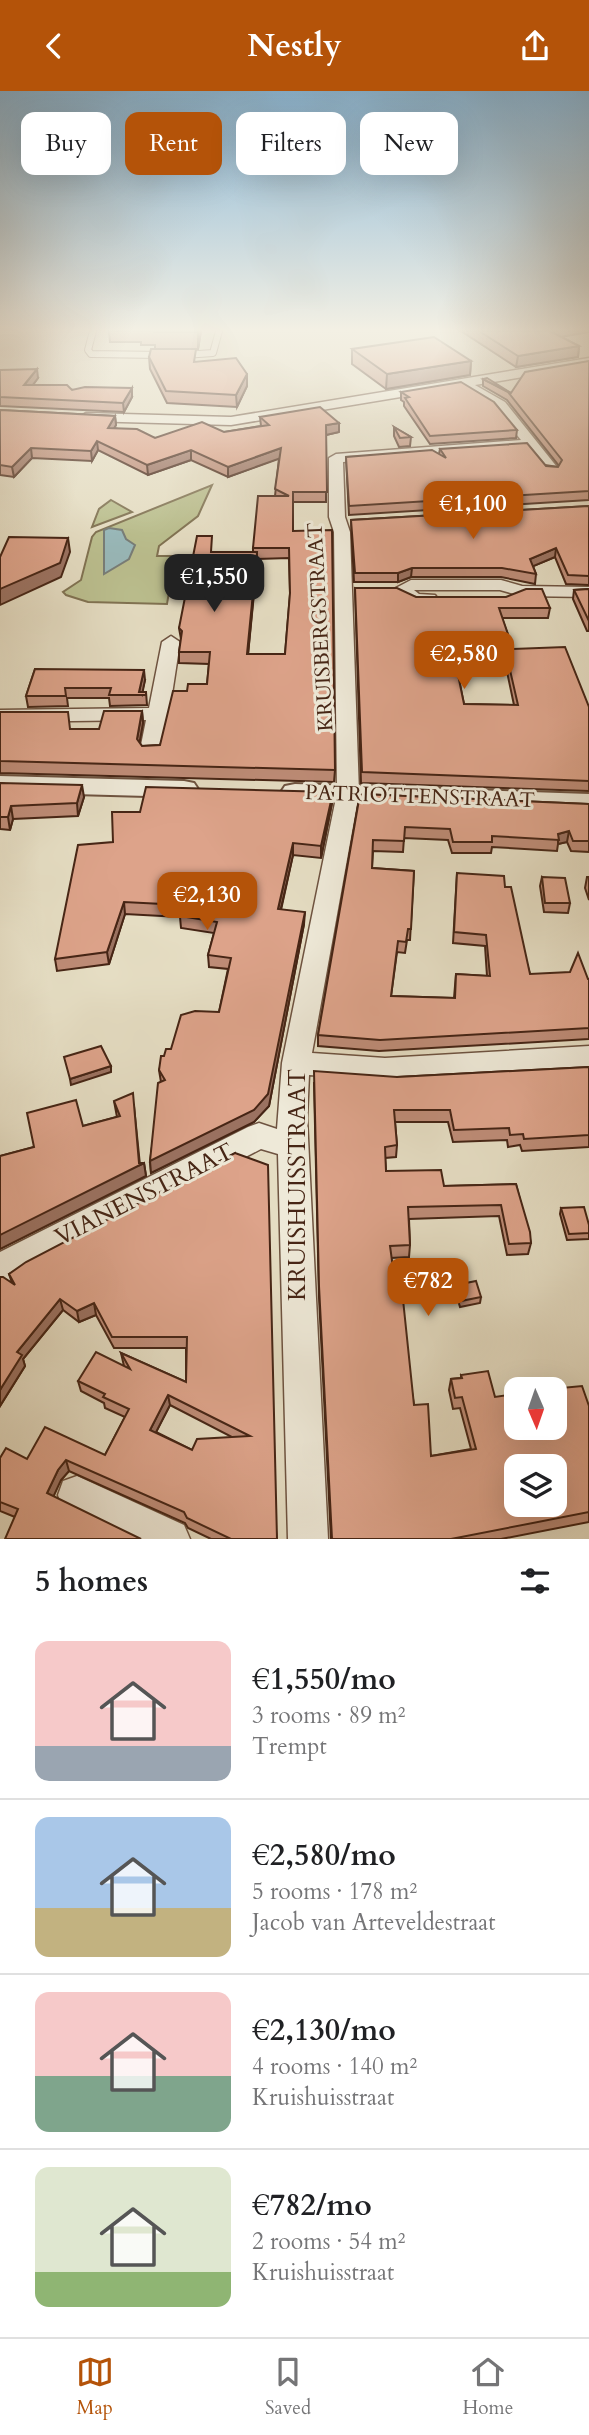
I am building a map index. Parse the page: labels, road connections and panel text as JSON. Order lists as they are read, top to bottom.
{
  "streets": {
    "street": [
      "KRUISBERGSTRAAT",
      "PATRIOTTENSTRAAT",
      "KRUISHUISSTRAAT",
      "VIANENSTRAAT"
    ]
  },
  "crossings": [
    ["KRUISBERGSTRAAT", "PATRIOTTENSTRAAT"],
    ["KRUISBERGSTRAAT", "KRUISHUISSTRAAT"],
    ["PATRIOTTENSTRAAT", "KRUISHUISSTRAAT"],
    ["KRUISHUISSTRAAT", "VIANENSTRAAT"]
  ],
  "north": "bottom",
  "page": {
    "header": "Nestly",
    "chip": [
      "Buy",
      "Rent",
      "Filters",
      "New"
    ],
    "price": [
      "€1,100",
      "€1,550",
      "€2,580",
      "€2,130",
      "€782"
    ],
    "heading": "5 homes",
    "list": [
      {
        "name": "€1,550/mo",
        "note": "3 rooms · 89 m² · Trempt"
      },
      {
        "name": "€2,580/mo",
        "note": "5 rooms · 178 m² · Jacob van Arteveldestraat"
      },
      {
        "name": "€2,130/mo",
        "note": "4 rooms · 140 m² · Kruishuisstraat"
      },
      {
        "name": "€782/mo",
        "note": "2 rooms · 54 m² · Kruishuisstraat"
      }
    ],
    "tabs": ["Map", "Saved", "Home"]
  }
}
